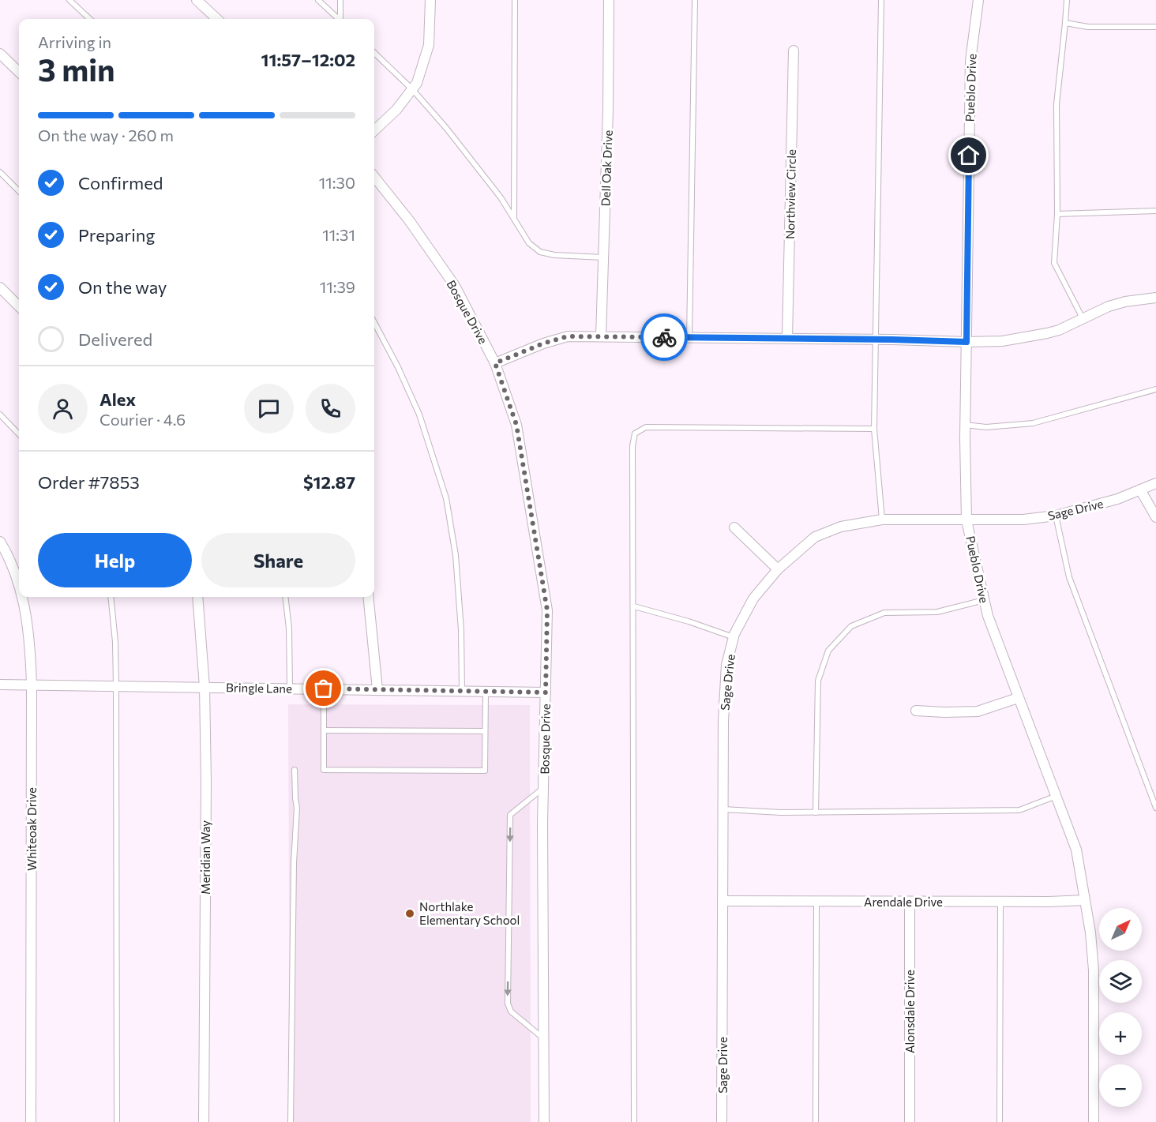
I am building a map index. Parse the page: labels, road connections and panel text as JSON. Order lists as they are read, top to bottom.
{
  "streets": {
    "street": [
      "Pueblo Drive",
      "Dell Oak Drive",
      "Northview Circle",
      "Bosque Drive",
      "Sage Drive",
      "Bringle Lane",
      "Whiteoak Drive",
      "Meridian Way",
      "Arendale Drive",
      "Alonsdale Drive"
    ]
  },
  "crossings": [
    ["Pueblo Drive", "Sage Drive"],
    ["Pueblo Drive", "Arendale Drive"],
    ["Bosque Drive", "Bringle Lane"],
    ["Sage Drive", "Arendale Drive"],
    ["Bringle Lane", "Whiteoak Drive"],
    ["Bringle Lane", "Meridian Way"],
    ["Arendale Drive", "Alonsdale Drive"]
  ],
  "places": ["Northlake Elementary School"],
  "north": "top right",
  "page": {
    "heading": ["3 min", "Arriving in", "11:57–12:02"],
    "panel": [
      "Alex",
      "Courier · 4.6",
      "Order #7853",
      "$12.87"
    ],
    "bar": "On the way · 260 m",
    "list": [
      ["Confirmed", "11:30"],
      ["Preparing", "11:31"],
      ["On the way", "11:39"],
      "Delivered"
    ],
    "buttons": ["Help", "Share"],
    "map_buttons": ["+", "−"]
  }
}
